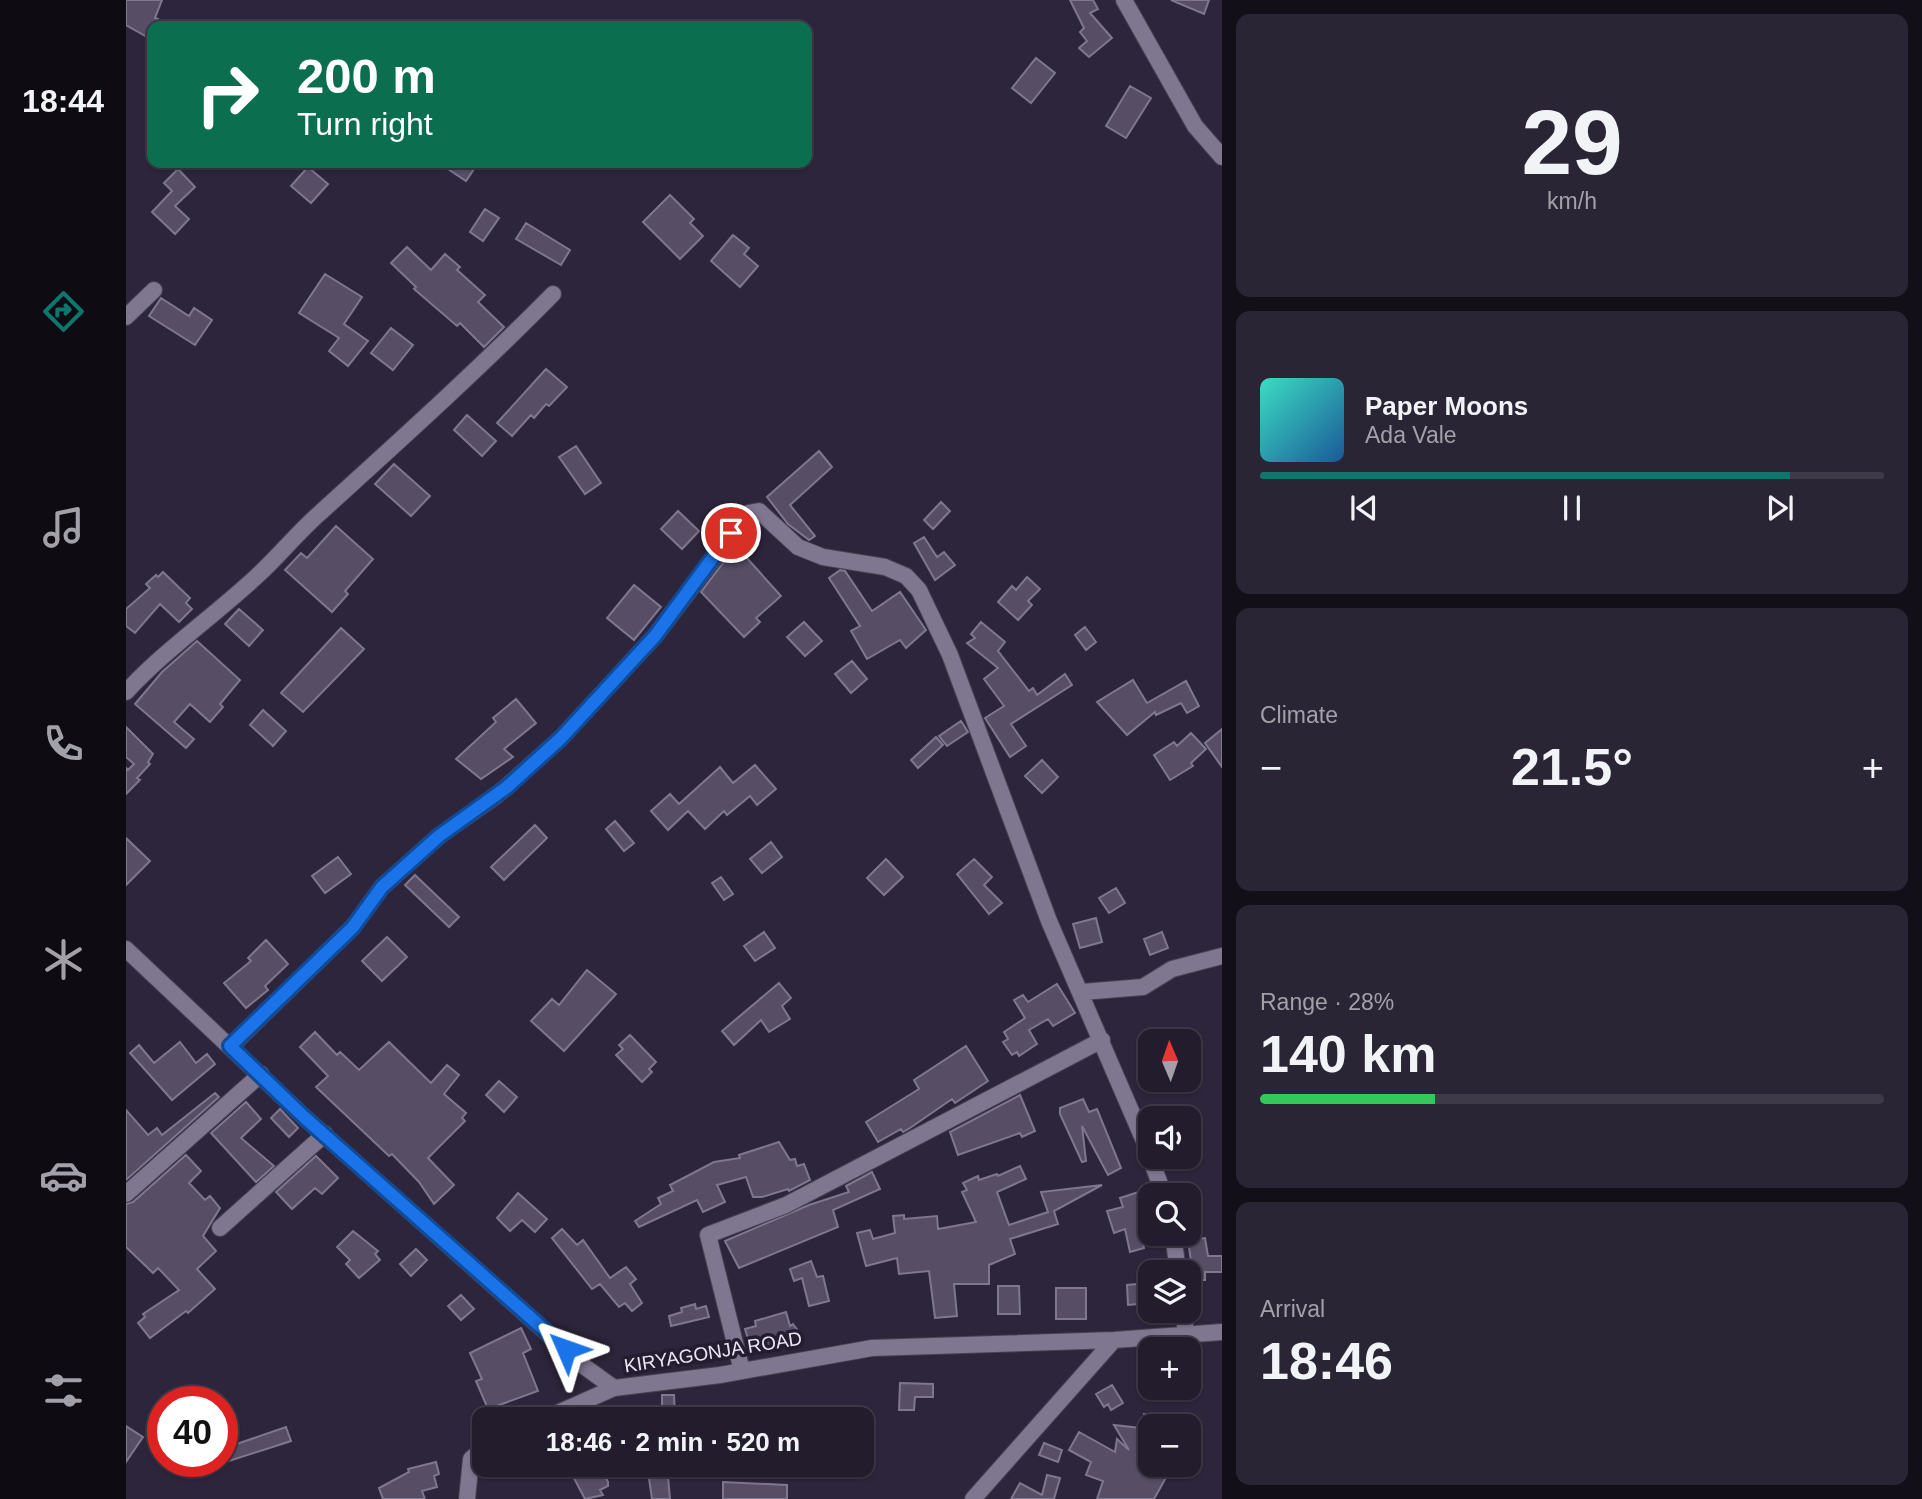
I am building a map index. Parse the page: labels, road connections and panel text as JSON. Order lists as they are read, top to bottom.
{
  "streets": {
    "street": ["KIRYAGONJA ROAD"]
  },
  "north": "top",
  "page": {
    "tabs": "18:44",
    "tile": [
      ["29", "km/h"],
      "Climate",
      ["Range · 28%", "140 km"],
      ["Arrival", "18:46"]
    ],
    "turn": ["200 m", "Turn right"],
    "song": ["Paper Moons", "Ada Vale"],
    "heat": ["−", "21.5°", "+"],
    "map_buttons": ["+", "−"],
    "limit": "40",
    "trip": "18:46 · 2 min · 520 m"
  }
}
